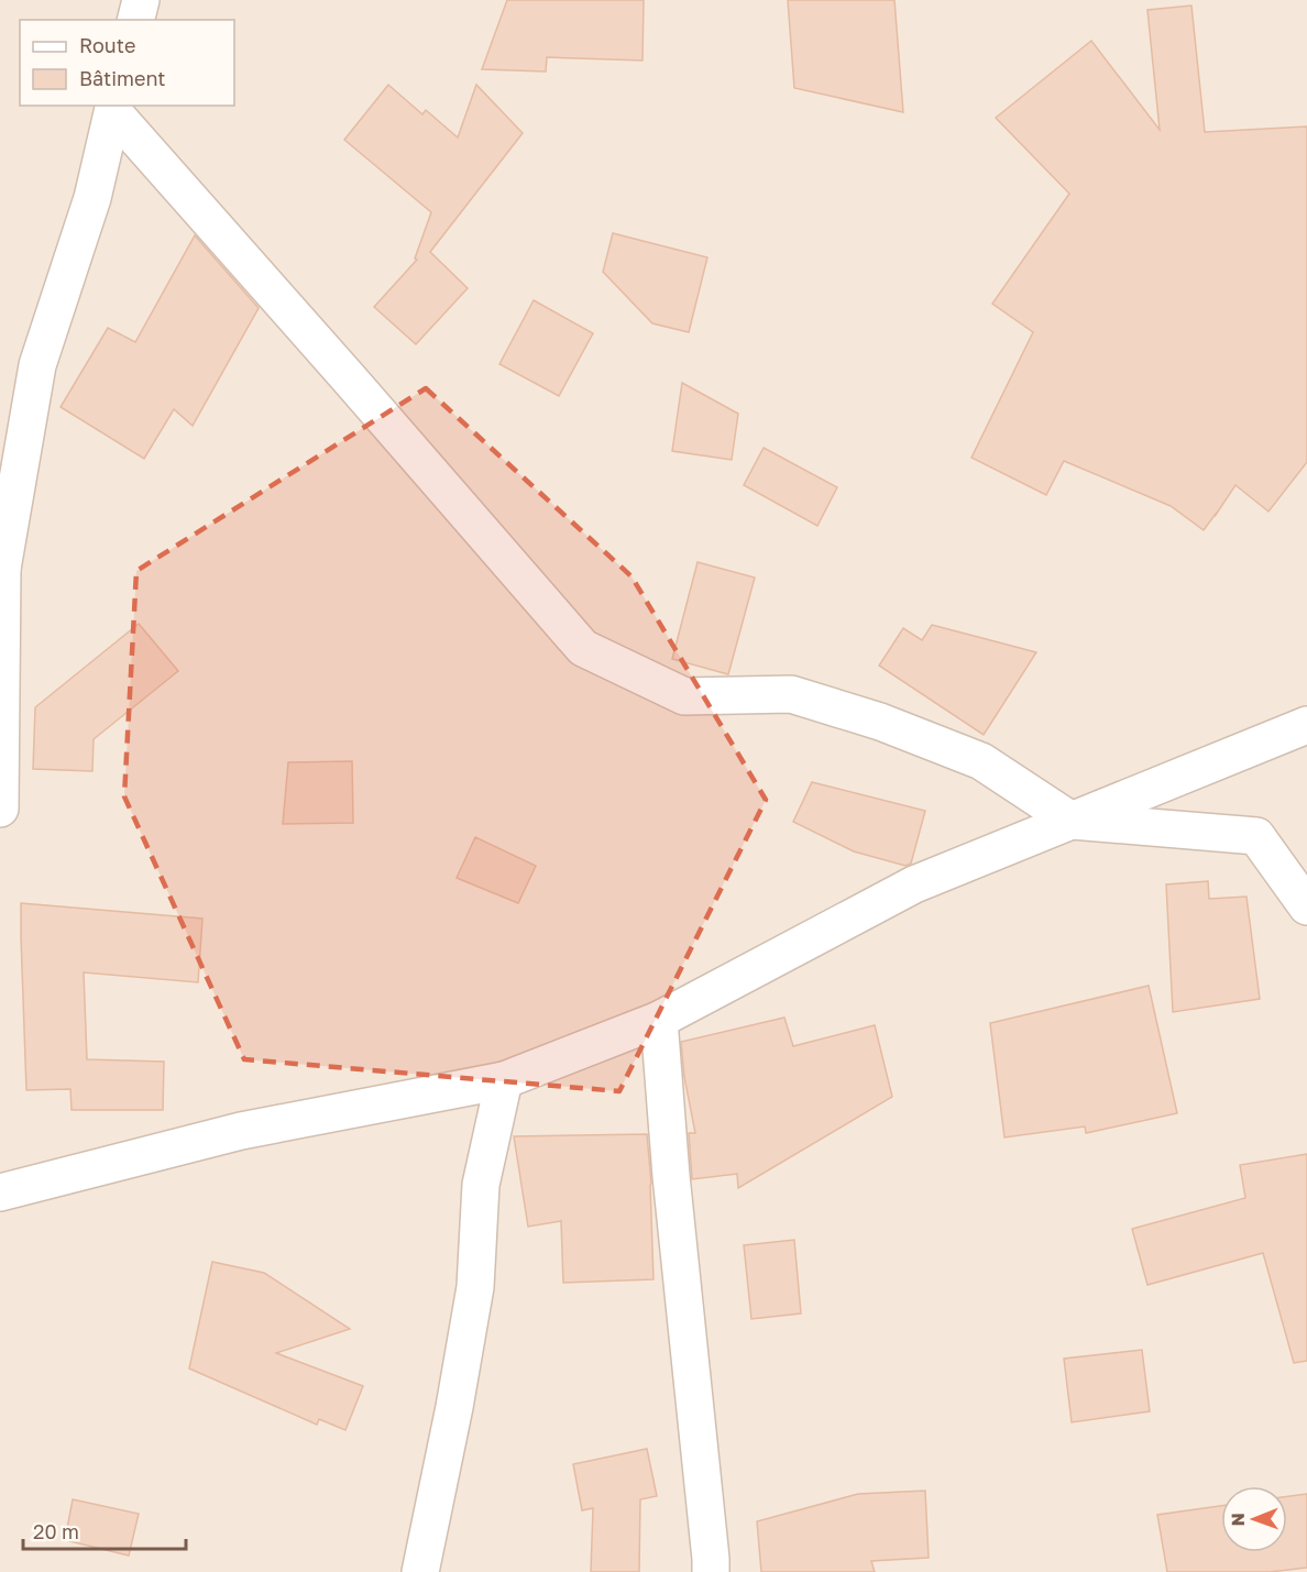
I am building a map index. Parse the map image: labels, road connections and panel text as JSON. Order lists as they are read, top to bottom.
{
  "legend": ["Route", "Bâtiment"],
  "scale_bar": "20 m",
  "north": "left"
}
